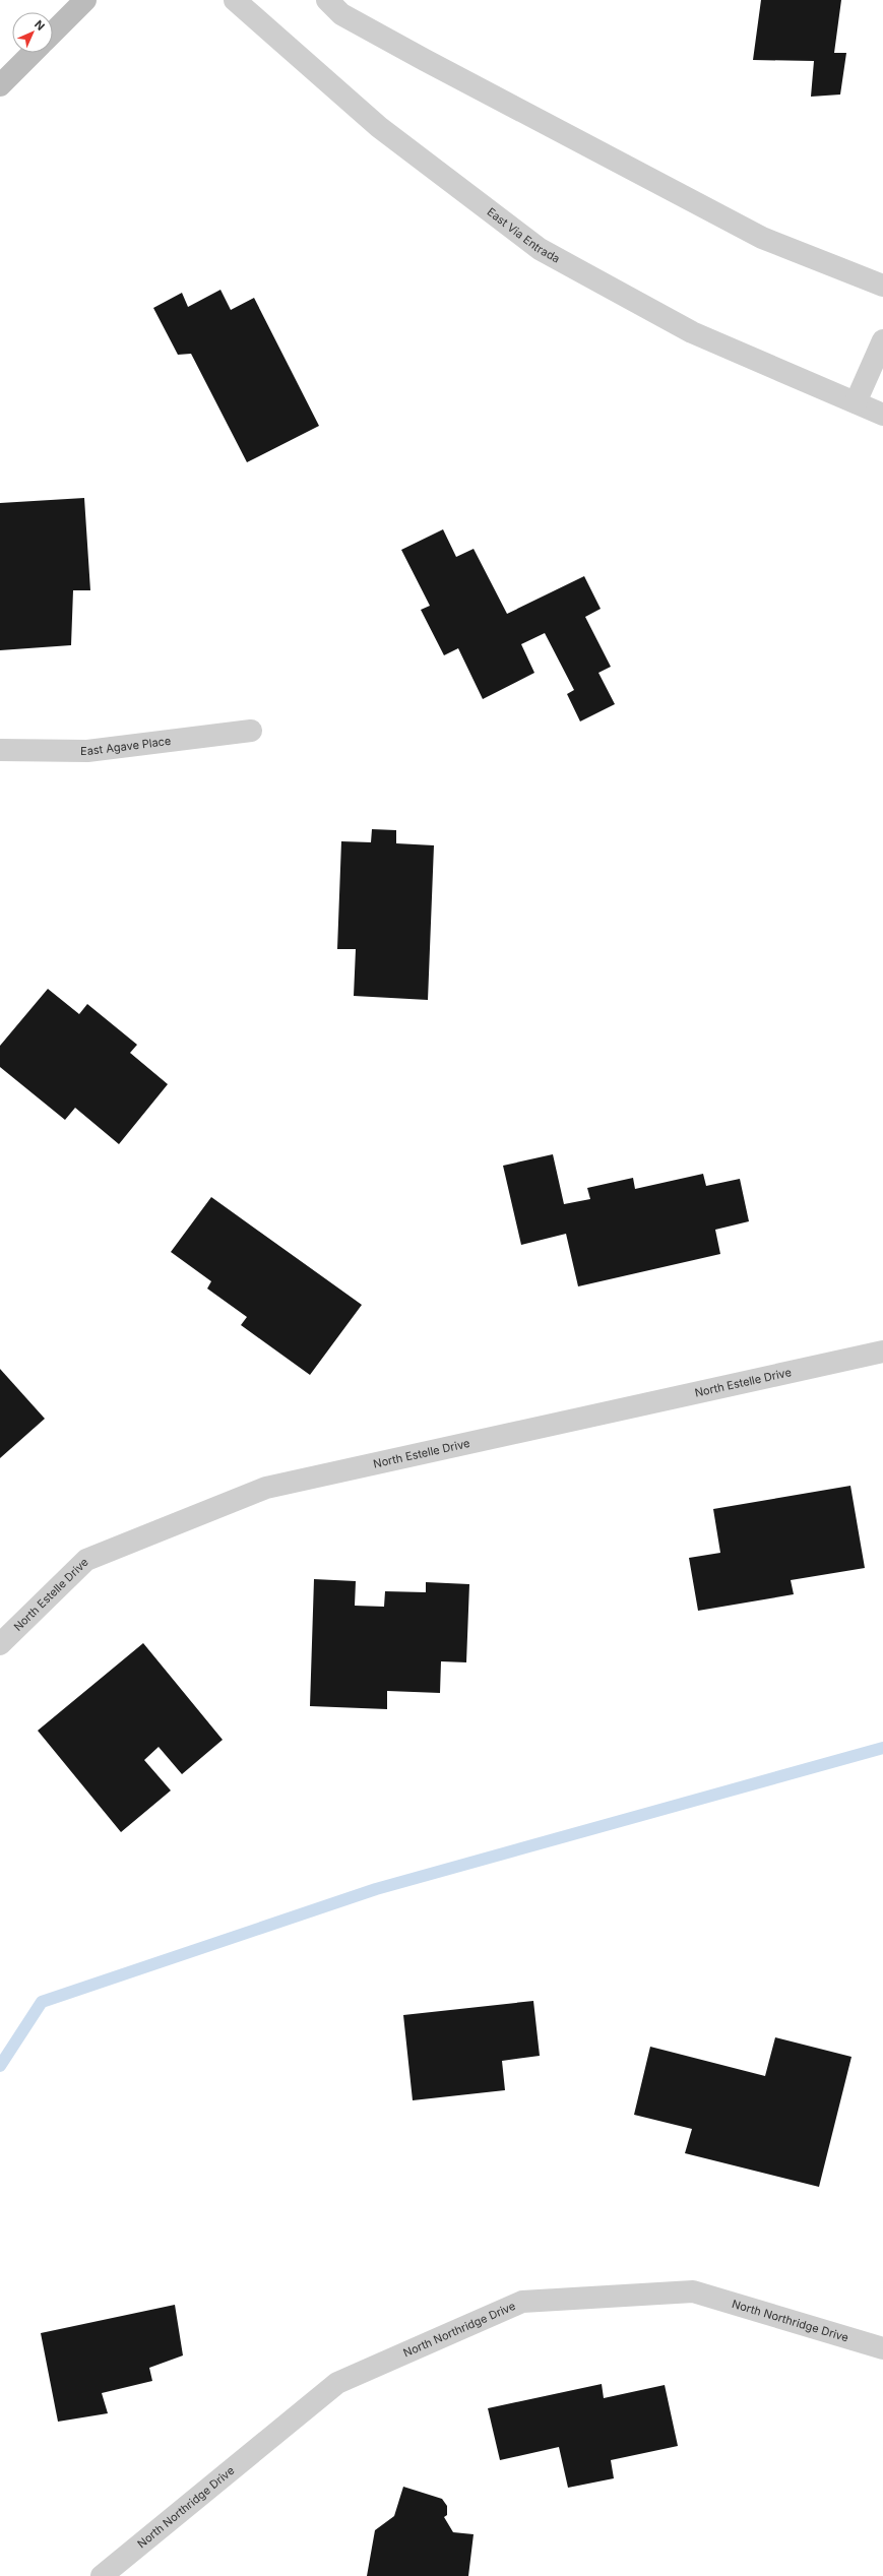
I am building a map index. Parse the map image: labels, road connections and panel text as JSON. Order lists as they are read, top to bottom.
{
  "streets": {
    "street": [
      "East Via Entrada",
      "East Agave Place",
      "North Estelle Drive",
      "North Northridge Drive"
    ]
  },
  "north": "top right"
}
